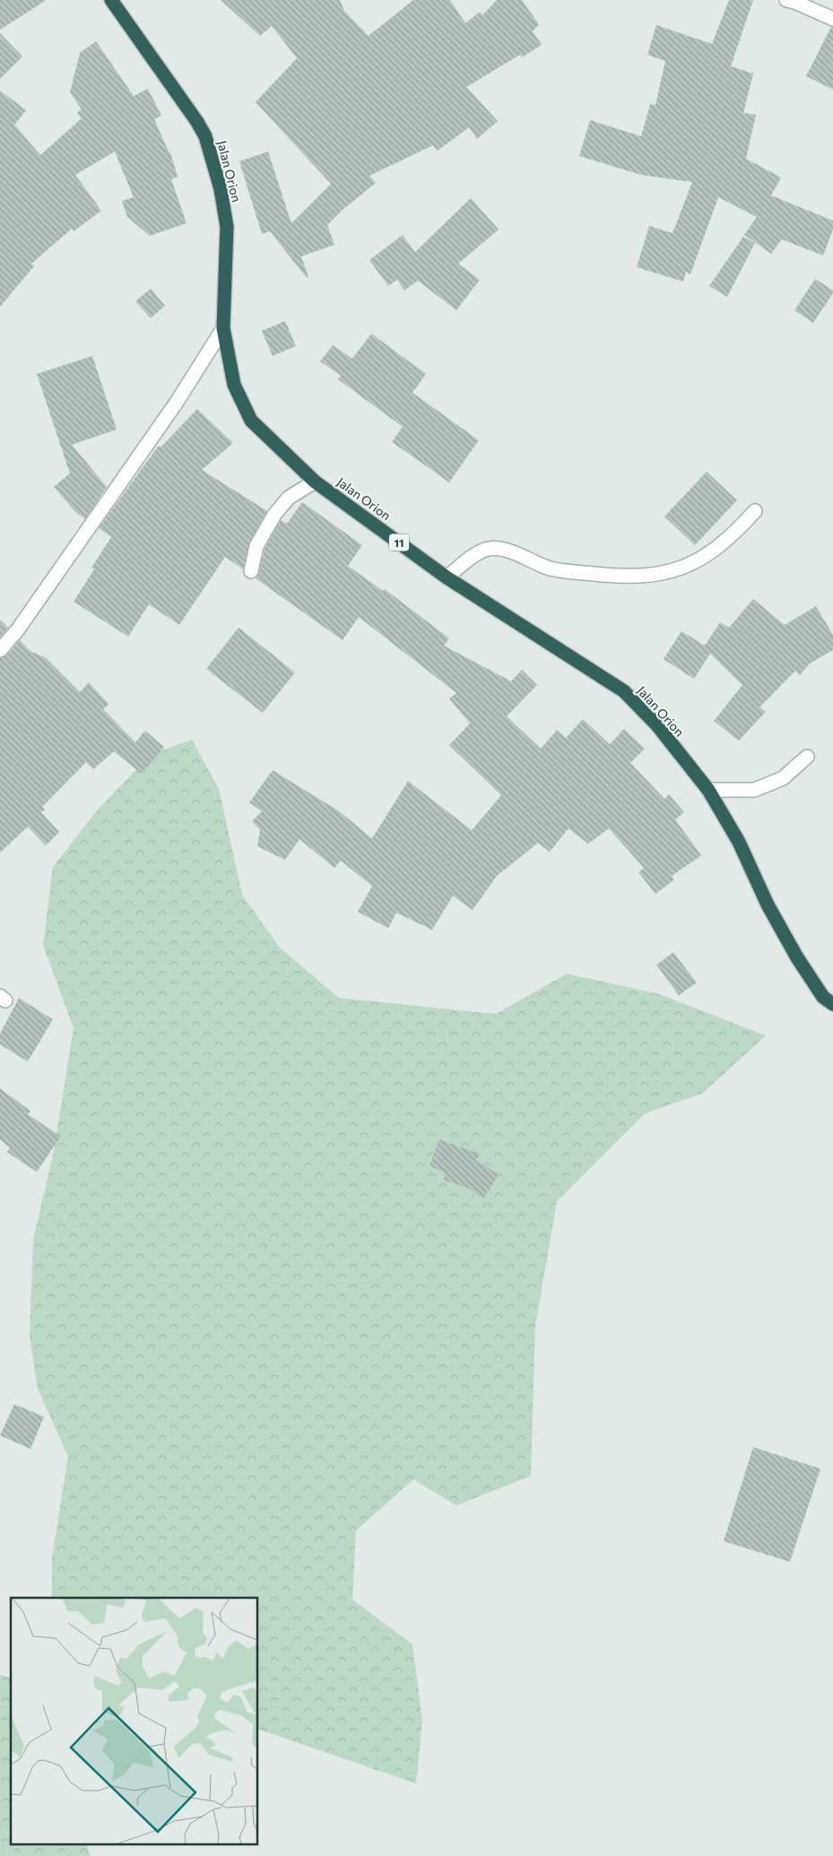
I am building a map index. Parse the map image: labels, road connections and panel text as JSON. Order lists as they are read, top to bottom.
{
  "streets": {
    "highway": ["Jalan Orion", "11"]
  }
}
